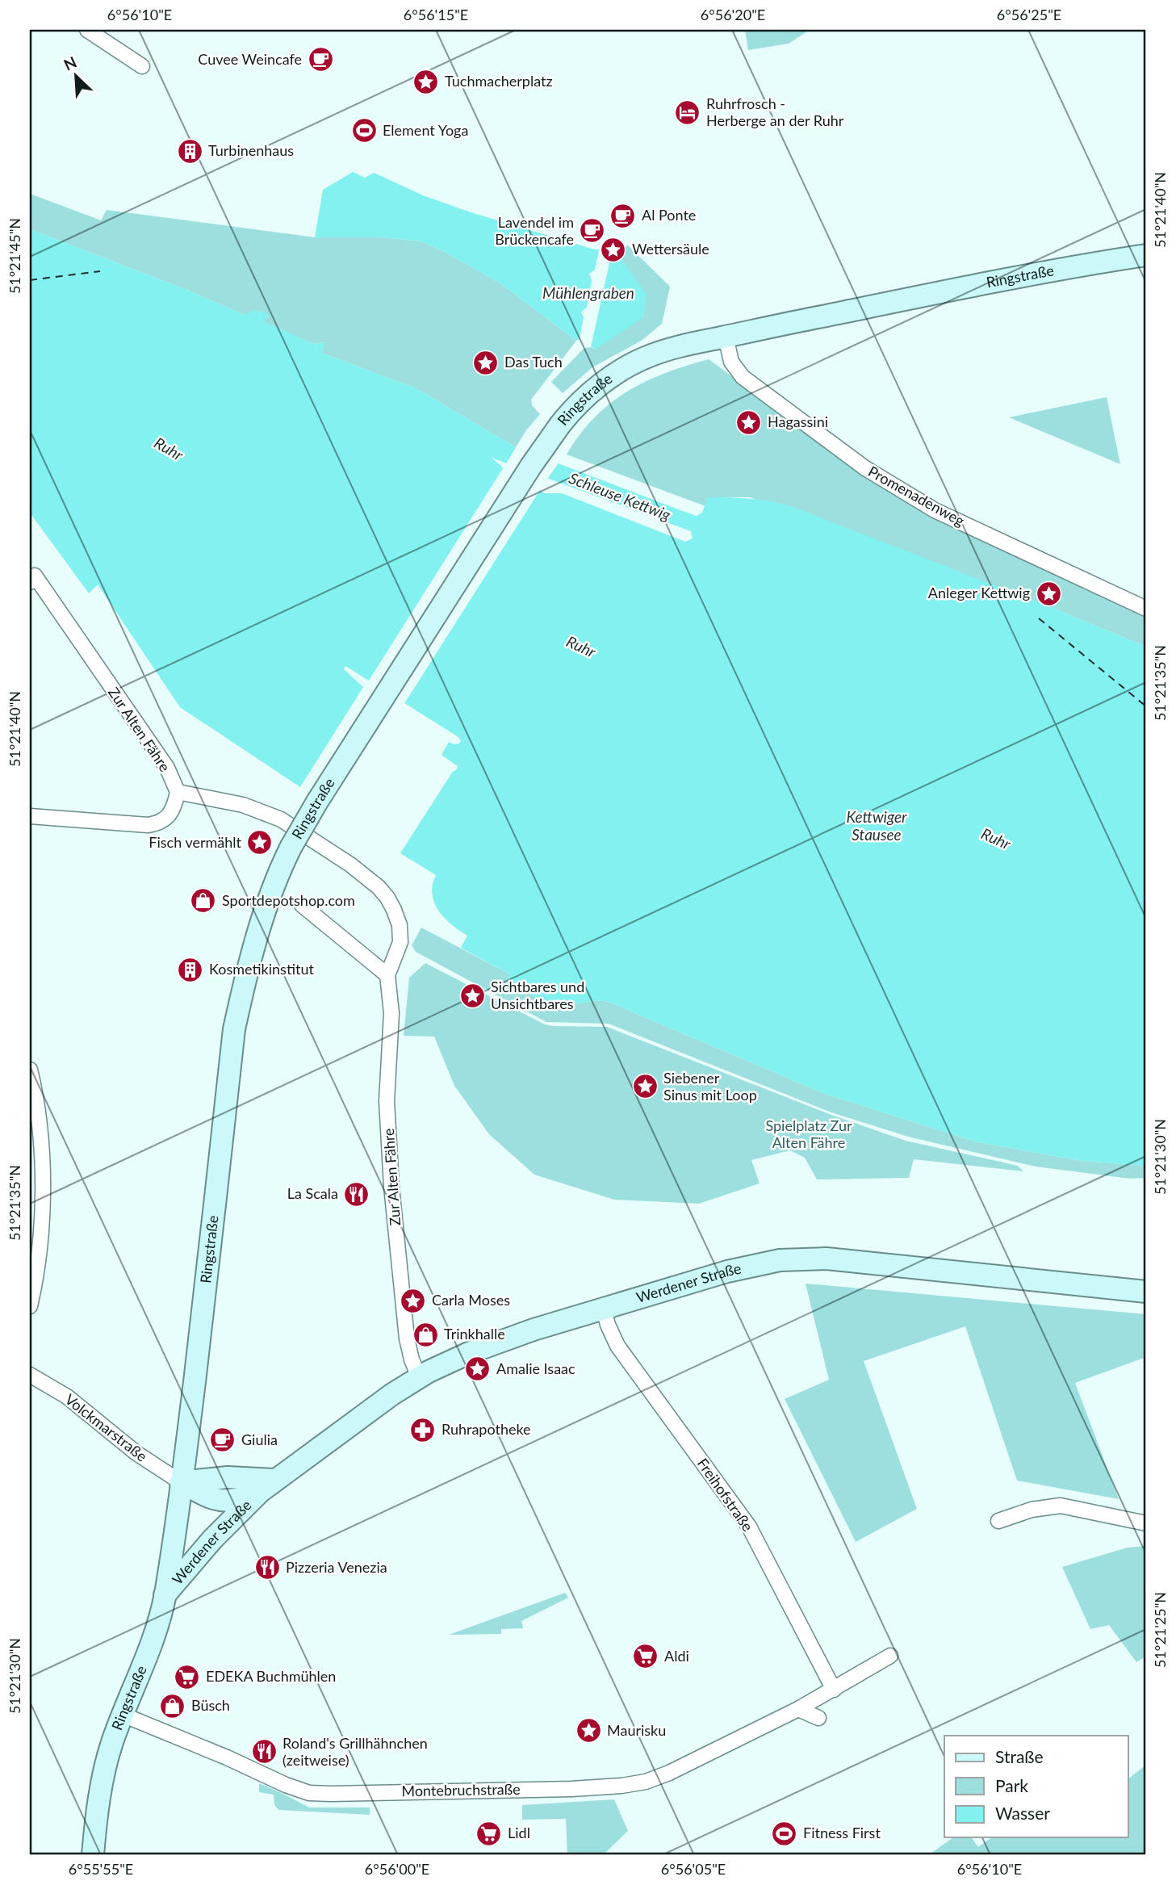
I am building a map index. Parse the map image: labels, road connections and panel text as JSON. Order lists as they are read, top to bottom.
{
  "streets": {
    "main road": ["Ringstraße", "Werdener Straße"],
    "street": [
      "Promenadenweg",
      "Zur Alten Fähre",
      "Volckmarstraße",
      "Freihofstraße",
      "Montebruchstraße"
    ]
  },
  "crossings": [
    ["Ringstraße", "Promenadenweg"],
    ["Ringstraße", "Werdener Straße"],
    ["Ringstraße", "Volckmarstraße"],
    ["Ringstraße", "Montebruchstraße"],
    ["Zur Alten Fähre", "Werdener Straße"],
    ["Werdener Straße", "Volckmarstraße"],
    ["Werdener Straße", "Freihofstraße"],
    ["Freihofstraße", "Montebruchstraße"]
  ],
  "water": [
    "Mühlengraben",
    "Ruhr",
    "Schleuse Kettwig",
    "Kettwiger Stausee"
  ],
  "parks": ["Spielplatz Zur Alten Fähre"],
  "places": {
    "cafe": [
      "Cuvee Weincafe",
      "Al Ponte",
      "Lavendel im Brückencafe",
      "Giulia"
    ],
    "place": [
      "Tuchmacherplatz",
      "Wettersäule",
      "Das Tuch",
      "Hagassini",
      "Anleger Kettwig",
      "Fisch vermählt",
      "Sichtbares und Unsichtbares",
      "Siebener Sinus mit Loop",
      "Carla Moses",
      "Amalie Isaac",
      "Maurisku"
    ],
    "hotel": ["Ruhrfrosch - Herberge an der Ruhr"],
    "sports": ["Element Yoga", "Fitness First"],
    "building": ["Turbinenhaus", "Kosmetikinstitut"],
    "shop": ["Sportdepotshop.com", "Trinkhalle", "Büsch"],
    "restaurant": ["La Scala", "Pizzeria Venezia", "Roland's Grillhähnchen (zeitweise)"],
    "pharmacy": ["Ruhrapotheke"],
    "supermarket": ["Aldi", "EDEKA Buchmühlen", "Lidl"]
  },
  "legend": ["Straße", "Park", "Wasser"],
  "north": "top left",
  "coordinates": [
    "6°56'10\"E",
    "6°56'15\"E",
    "6°56'20\"E",
    "6°56'25\"E",
    "51°21'40\"N",
    "51°21'45\"N",
    "51°21'35\"N",
    "51°21'30\"N",
    "51°21'25\"N",
    "6°55'55\"E",
    "6°56'00\"E",
    "6°56'05\"E"
  ]
}
